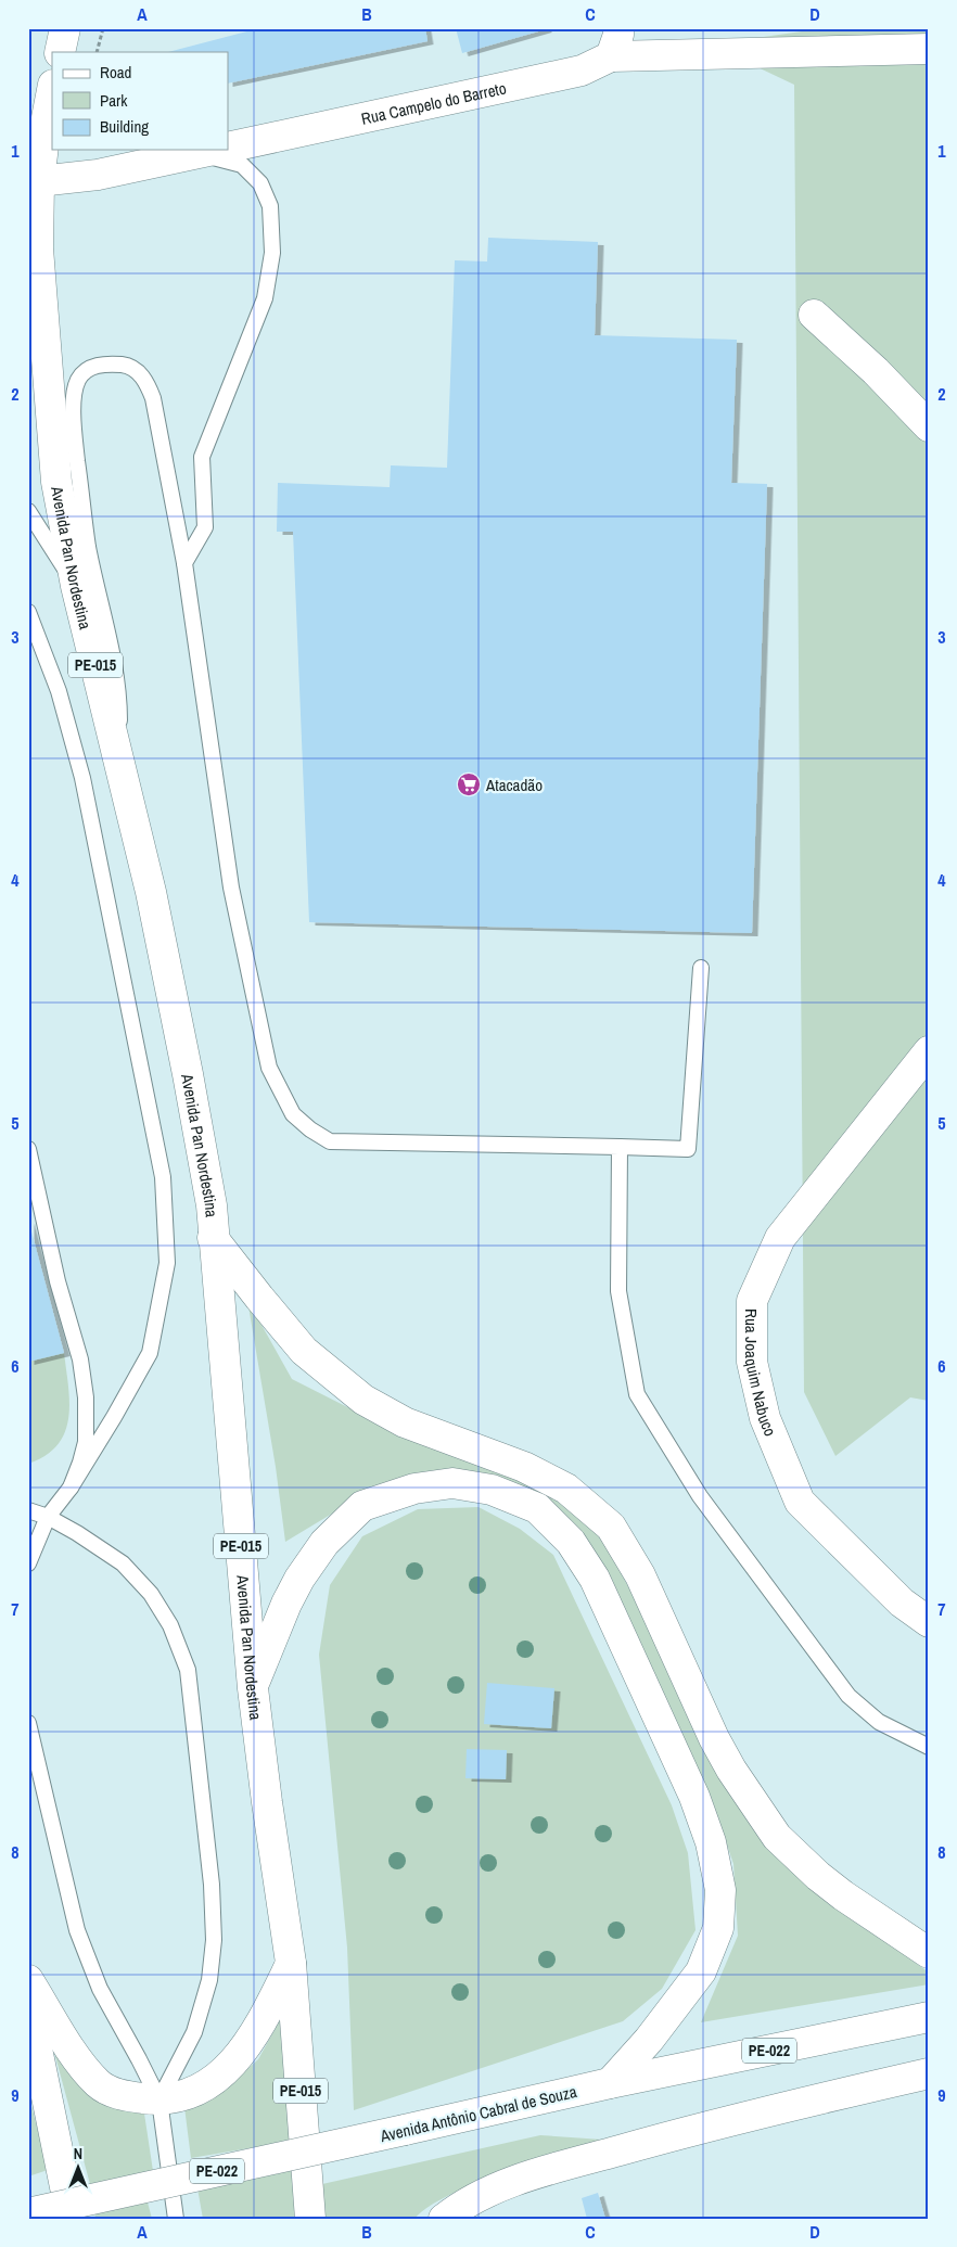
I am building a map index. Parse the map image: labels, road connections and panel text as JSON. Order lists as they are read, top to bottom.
{
  "streets": {
    "main road": [
      "Rua Campelo do Barreto",
      "Avenida Pan Nordestina",
      "PE-015",
      "Rua Joaquim Nabuco",
      "PE-022",
      "Avenida Antônio Cabral de Souza"
    ]
  },
  "crossings": [
    ["Rua Campelo do Barreto", "Avenida Pan Nordestina"]
  ],
  "places": {
    "supermarket": ["Atacadão"]
  },
  "legend": ["Road", "Park", "Building"],
  "north": "top",
  "grid": {
    "columns": [
      "A",
      "B",
      "C",
      "D"
    ],
    "rows": [
      "1",
      "2",
      "3",
      "4",
      "5",
      "6",
      "7",
      "8",
      "9"
    ]
  }
}
